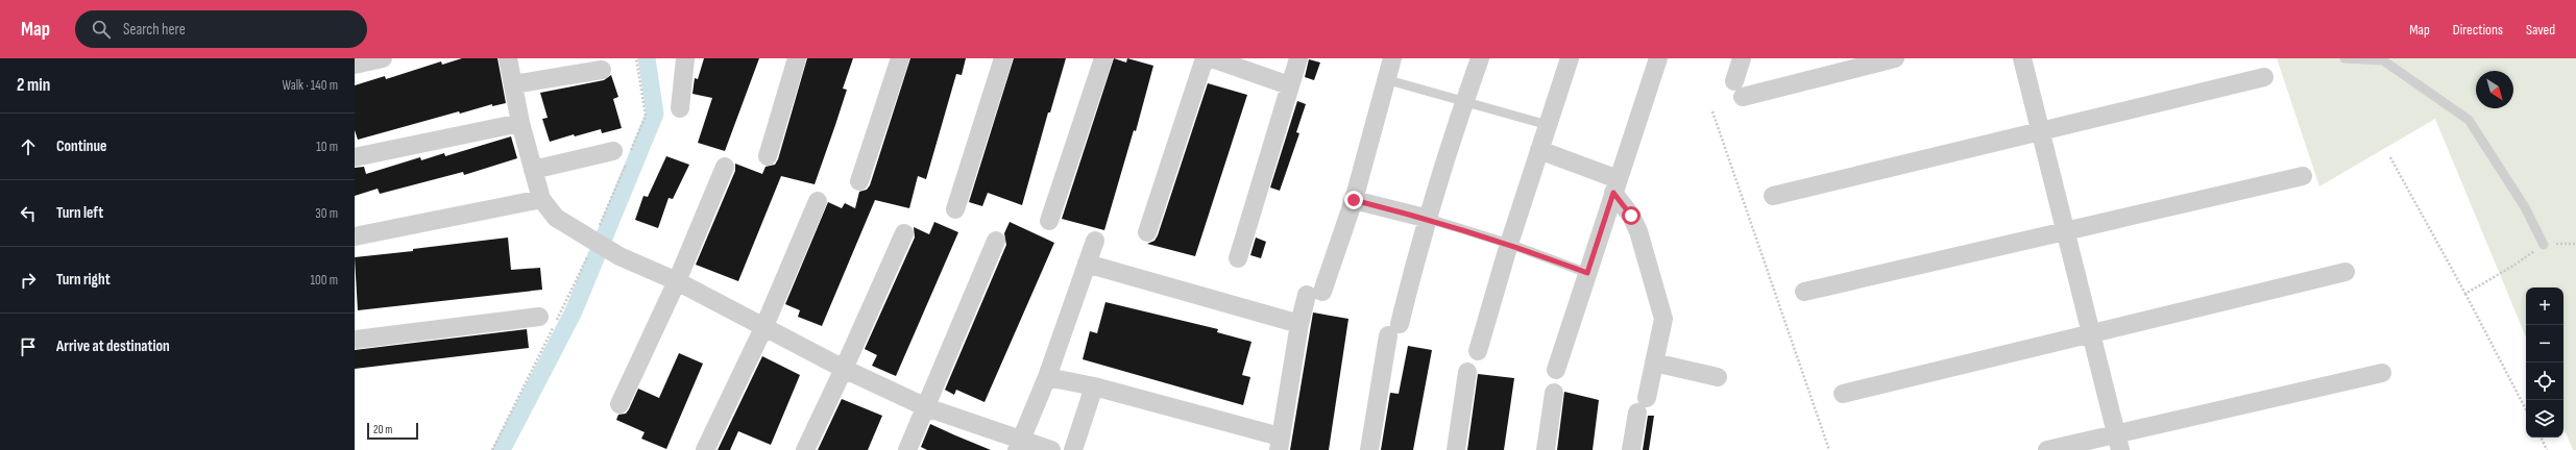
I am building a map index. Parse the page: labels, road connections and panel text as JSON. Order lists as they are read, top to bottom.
{
  "scale_bar": "20 m",
  "north": "bottom right",
  "page": {
    "header": "Map",
    "search": "Search here",
    "nav": ["Map", "Directions", "Saved"],
    "heading": ["2 min", "Walk · 140 m"],
    "list": [
      ["Continue", "10 m"],
      ["Turn left", "30 m"],
      ["Turn right", "100 m"],
      "Arrive at destination"
    ],
    "map_buttons": ["+", "−"],
    "scale": "20 m"
  }
}
